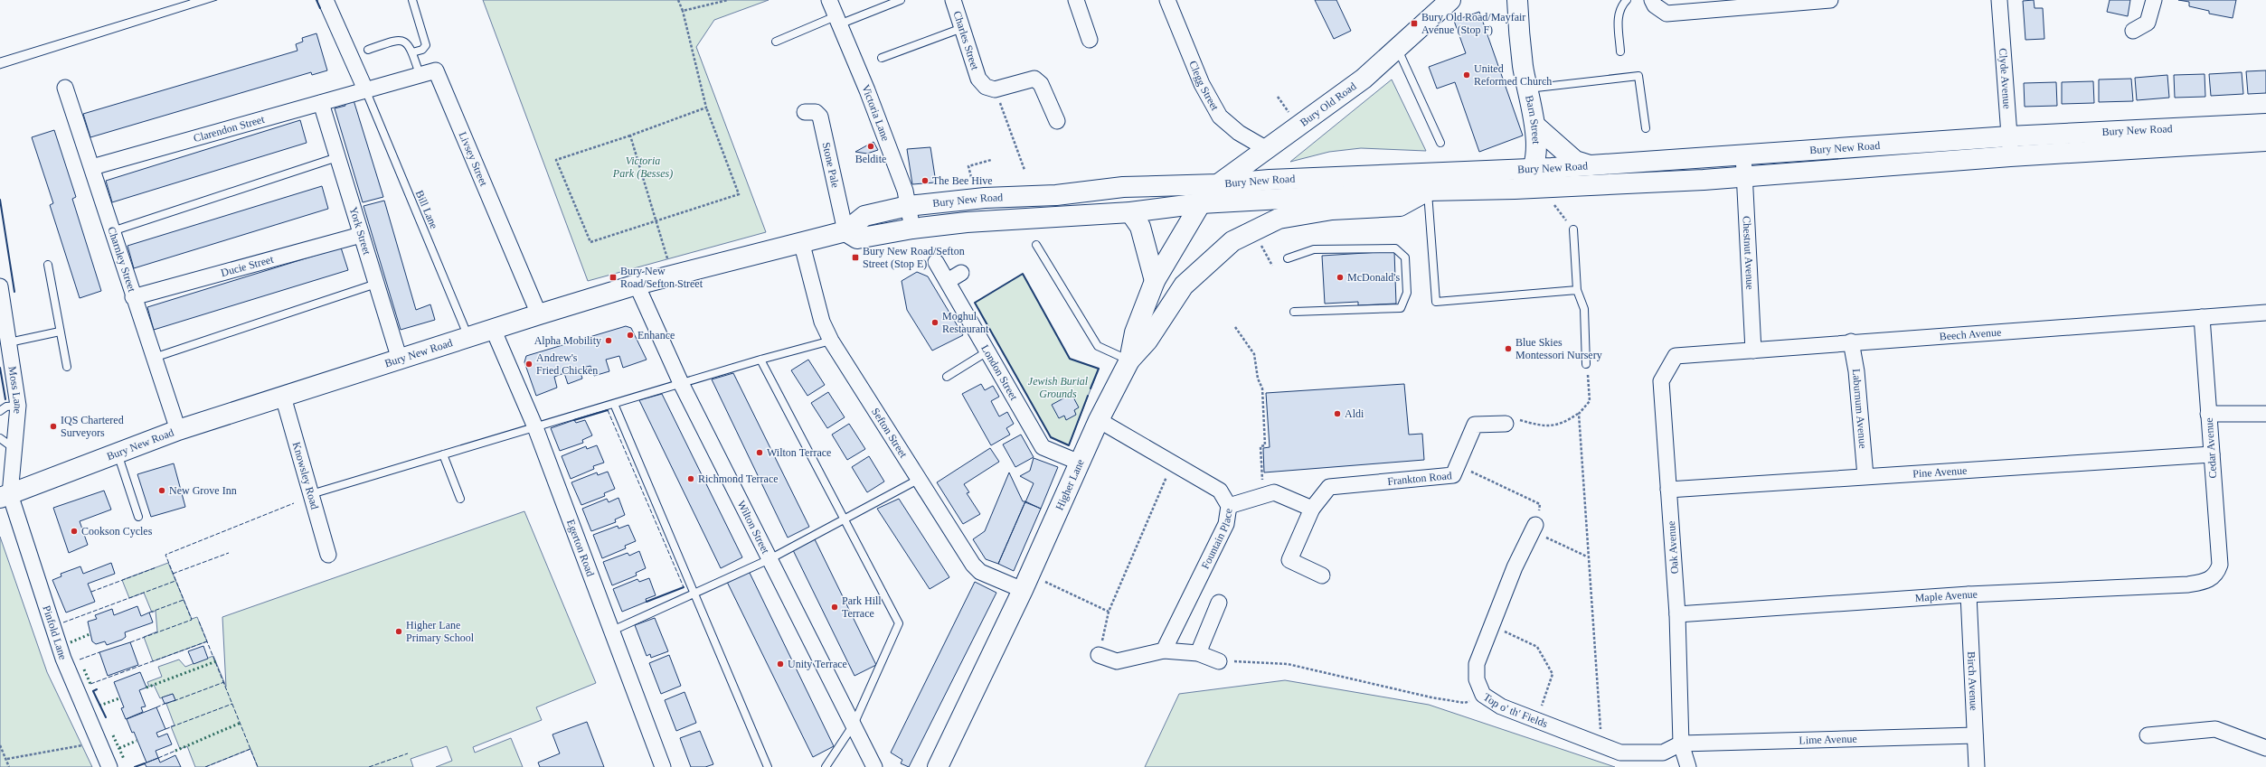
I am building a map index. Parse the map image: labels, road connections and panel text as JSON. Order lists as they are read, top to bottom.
{
  "streets": {
    "main road": [
      "Bury Old Road",
      "Barn Street",
      "Bury New Road",
      "Higher Lane"
    ],
    "street": [
      "Charles Street",
      "Clyde Avenue",
      "Clegg Street",
      "Victoria Lane",
      "Clarendon Street",
      "Livsey Street",
      "Stone Pale",
      "York Street",
      "Chestnut Avenue",
      "Charnley Street",
      "Ducie Street",
      "Beech Avenue",
      "London Street",
      "Moss Lane",
      "Laburnum Avenue",
      "Sefton Street",
      "Cedar Avenue",
      "Pine Avenue",
      "Knowsley Road",
      "Frankton Road",
      "Wilton Street",
      "Fountain Place",
      "Oak Avenue",
      "Egerton Road",
      "Maple Avenue",
      "Pinfold Lane",
      "Birch Avenue",
      "Top o' th' Fields",
      "Lime Avenue"
    ],
    "lane": ["Bill Lane"]
  },
  "crossings": [
    ["Clyde Avenue", "Bury New Road"],
    ["Clegg Street", "Bury Old Road"],
    ["Bury Old Road", "Bury New Road"],
    ["Bury Old Road", "Higher Lane"],
    ["Victoria Lane", "Bury New Road"],
    ["Barn Street", "Bury New Road"],
    ["Clarendon Street", "Livsey Street"],
    ["Clarendon Street", "Bill Lane"],
    ["Clarendon Street", "York Street"],
    ["Clarendon Street", "Charnley Street"],
    ["Bury New Road", "Livsey Street"],
    ["Bury New Road", "Stone Pale"],
    ["Bury New Road", "Bill Lane"],
    ["Bury New Road", "York Street"],
    ["Bury New Road", "Chestnut Avenue"],
    ["Bury New Road", "Charnley Street"],
    ["Bury New Road", "Moss Lane"],
    ["Bury New Road", "Sefton Street"],
    ["Bury New Road", "Knowsley Road"],
    ["Bury New Road", "Higher Lane"],
    ["Bury New Road", "Wilton Street"],
    ["Bury New Road", "Egerton Road"],
    ["Bury New Road", "Pinfold Lane"],
    ["Livsey Street", "Bill Lane"],
    ["York Street", "Ducie Street"],
    ["Chestnut Avenue", "Beech Avenue"],
    ["Charnley Street", "Ducie Street"],
    ["Beech Avenue", "Laburnum Avenue"],
    ["Beech Avenue", "Cedar Avenue"],
    ["Beech Avenue", "Oak Avenue"],
    ["London Street", "Higher Lane"],
    ["Moss Lane", "Pinfold Lane"],
    ["Laburnum Avenue", "Pine Avenue"],
    ["Sefton Street", "Higher Lane"],
    ["Cedar Avenue", "Pine Avenue"],
    ["Cedar Avenue", "Maple Avenue"],
    ["Pine Avenue", "Oak Avenue"],
    ["Higher Lane", "Fountain Place"],
    ["Oak Avenue", "Maple Avenue"],
    ["Oak Avenue", "Top o' th' Fields"],
    ["Oak Avenue", "Lime Avenue"],
    ["Maple Avenue", "Birch Avenue"],
    ["Birch Avenue", "Lime Avenue"],
    ["Top o' th' Fields", "Lime Avenue"]
  ],
  "parks": ["Victoria Park (Besses)", "Jewish Burial Grounds"],
  "places": {
    "transit": ["Bury Old Road/Mayfair Avenue (Stop F)", "Bury New Road/Sefton Street (Stop E)", "Bury New Road/Sefton Street"],
    "other": [
      "United Reformed Church",
      "Beldite",
      "The Bee Hive",
      "McDonald's",
      "Moghul Restaurant",
      "Enhance",
      "Alpha Mobility",
      "Blue Skies Montessori Nursery",
      "Andrew's Fried Chicken",
      "Aldi",
      "IQS Chartered Surveyors",
      "Wilton Terrace",
      "Richmond Terrace",
      "New Grove Inn",
      "Cookson Cycles",
      "Park Hill Terrace",
      "Higher Lane Primary School",
      "Unity Terrace"
    ]
  }
}
